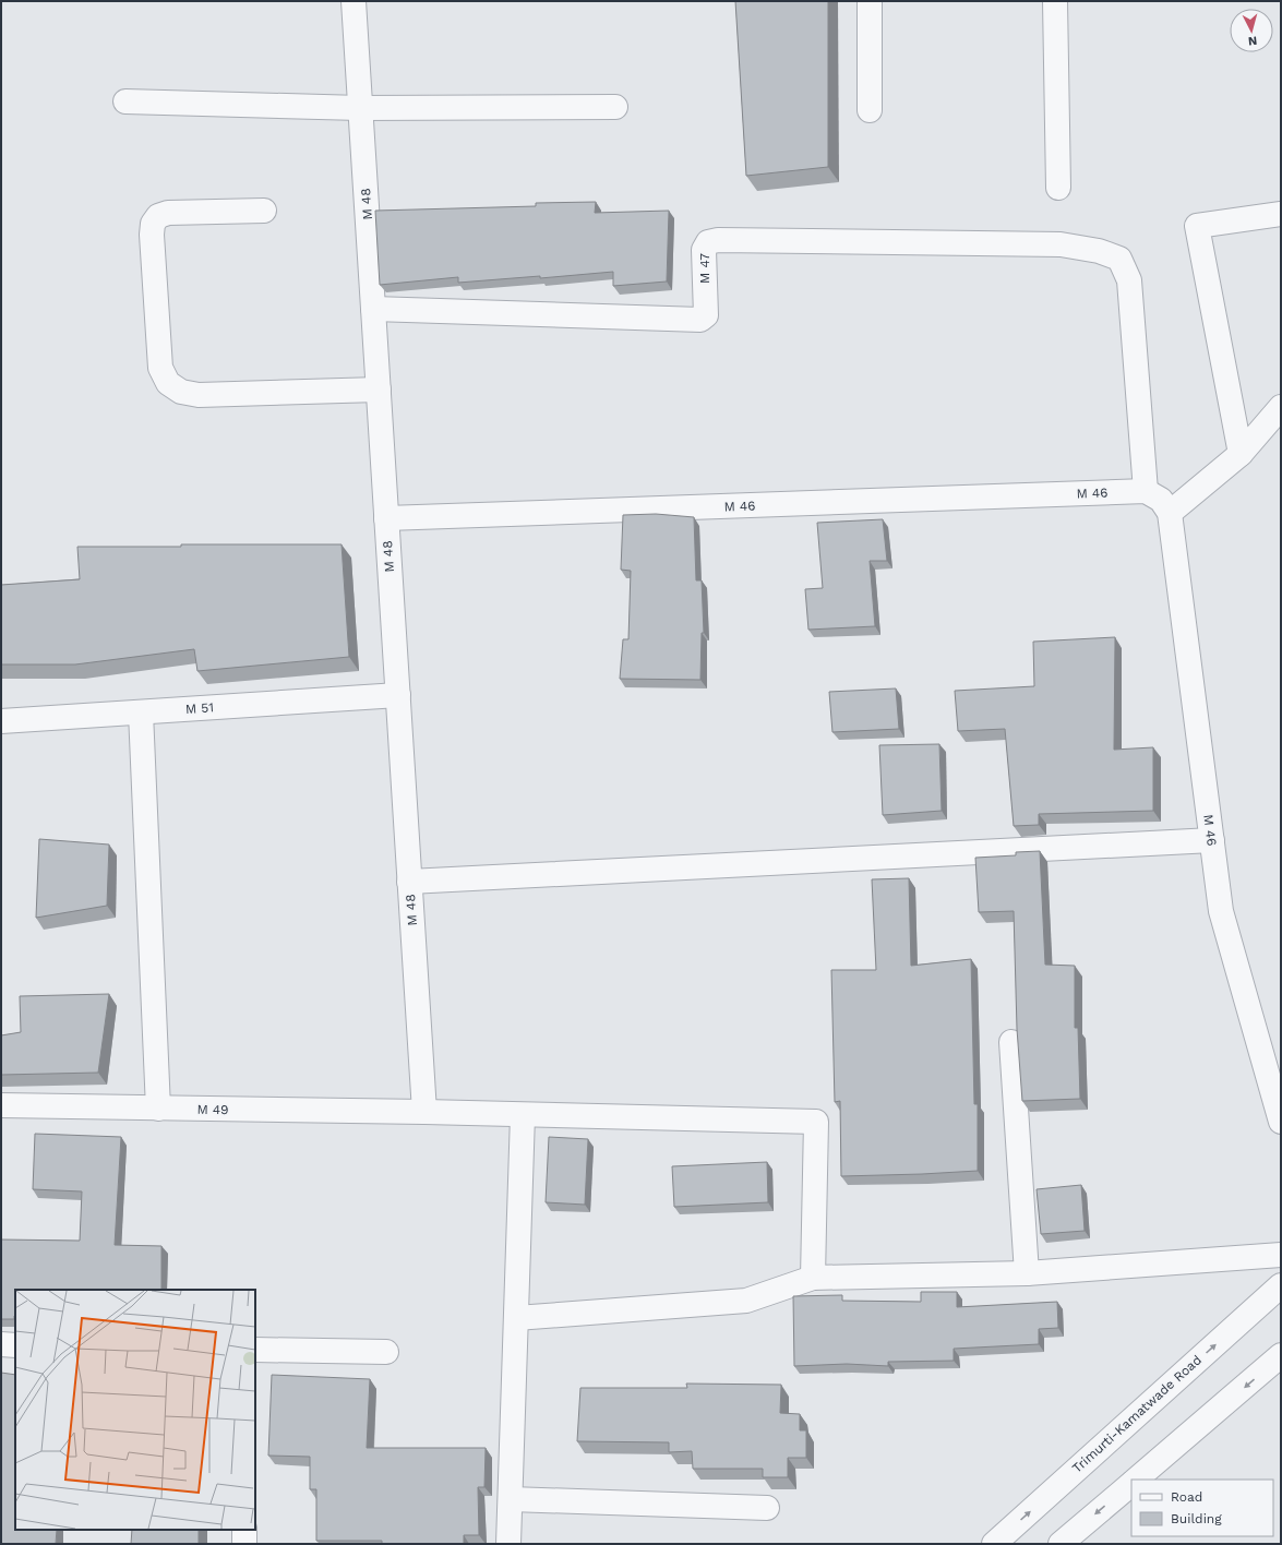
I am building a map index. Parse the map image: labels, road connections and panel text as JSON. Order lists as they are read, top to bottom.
{
  "streets": {
    "street": [
      "M 48",
      "M 47",
      "M 46",
      "M 51",
      "M 49",
      "Trimurti-Kamatwade Road"
    ]
  },
  "crossings": [
    ["M 48", "M 47"],
    ["M 48", "M 46"],
    ["M 48", "M 51"],
    ["M 48", "M 49"],
    ["M 47", "M 46"]
  ],
  "legend": ["Road", "Building"],
  "north": "bottom"
}
